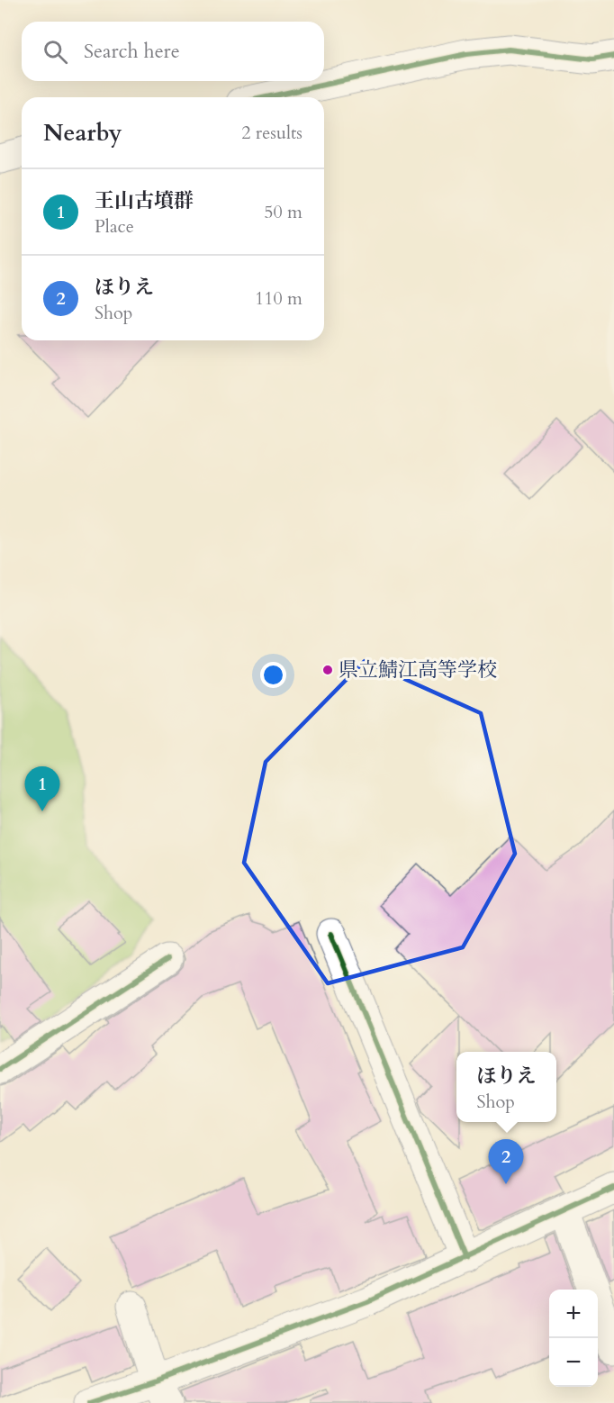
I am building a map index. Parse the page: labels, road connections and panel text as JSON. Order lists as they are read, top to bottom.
{
  "places": ["県立鯖江高等学校"],
  "page": {
    "search": "Search here",
    "heading": ["Nearby", "2 results"],
    "list": [
      {
        "mark": "1",
        "name": "王山古墳群",
        "note": "Place",
        "value": "50 m"
      },
      {
        "mark": "2",
        "name": "ほりえ",
        "note": "Shop",
        "value": "110 m"
      }
    ],
    "pins": ["1", "2"],
    "popup": ["ほりえ", "Shop"],
    "map_buttons": ["+", "−"]
  }
}
